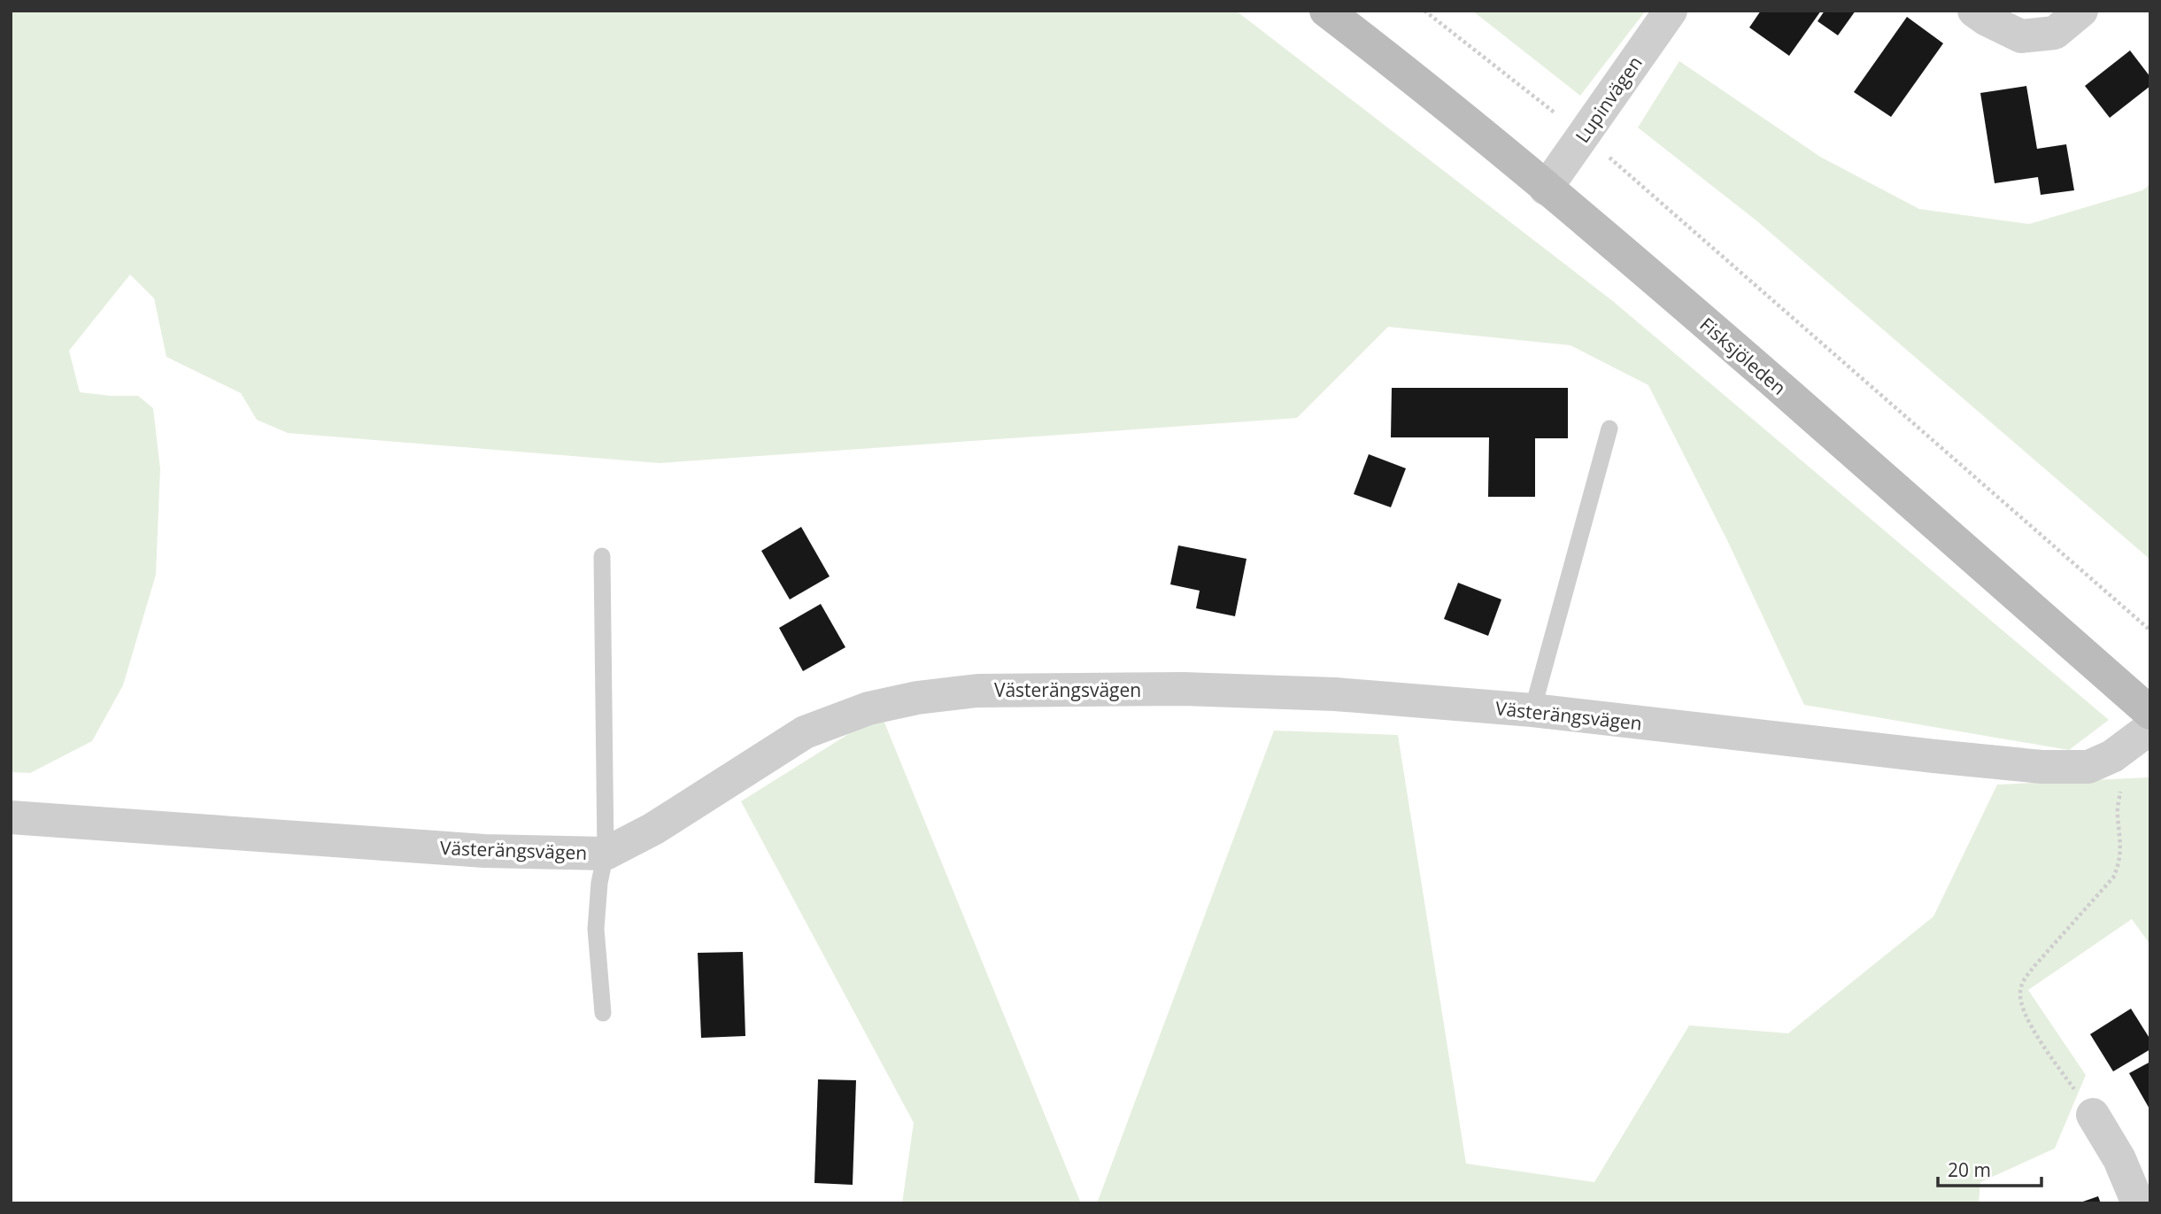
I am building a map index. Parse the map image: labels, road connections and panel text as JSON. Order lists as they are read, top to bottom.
{
  "streets": {
    "street": ["Lupinvägen", "Fisksjöleden", "Västerängsvägen"]
  },
  "crossings": [
    ["Lupinvägen", "Fisksjöleden"]
  ],
  "scale_bar": "20 m"
}
